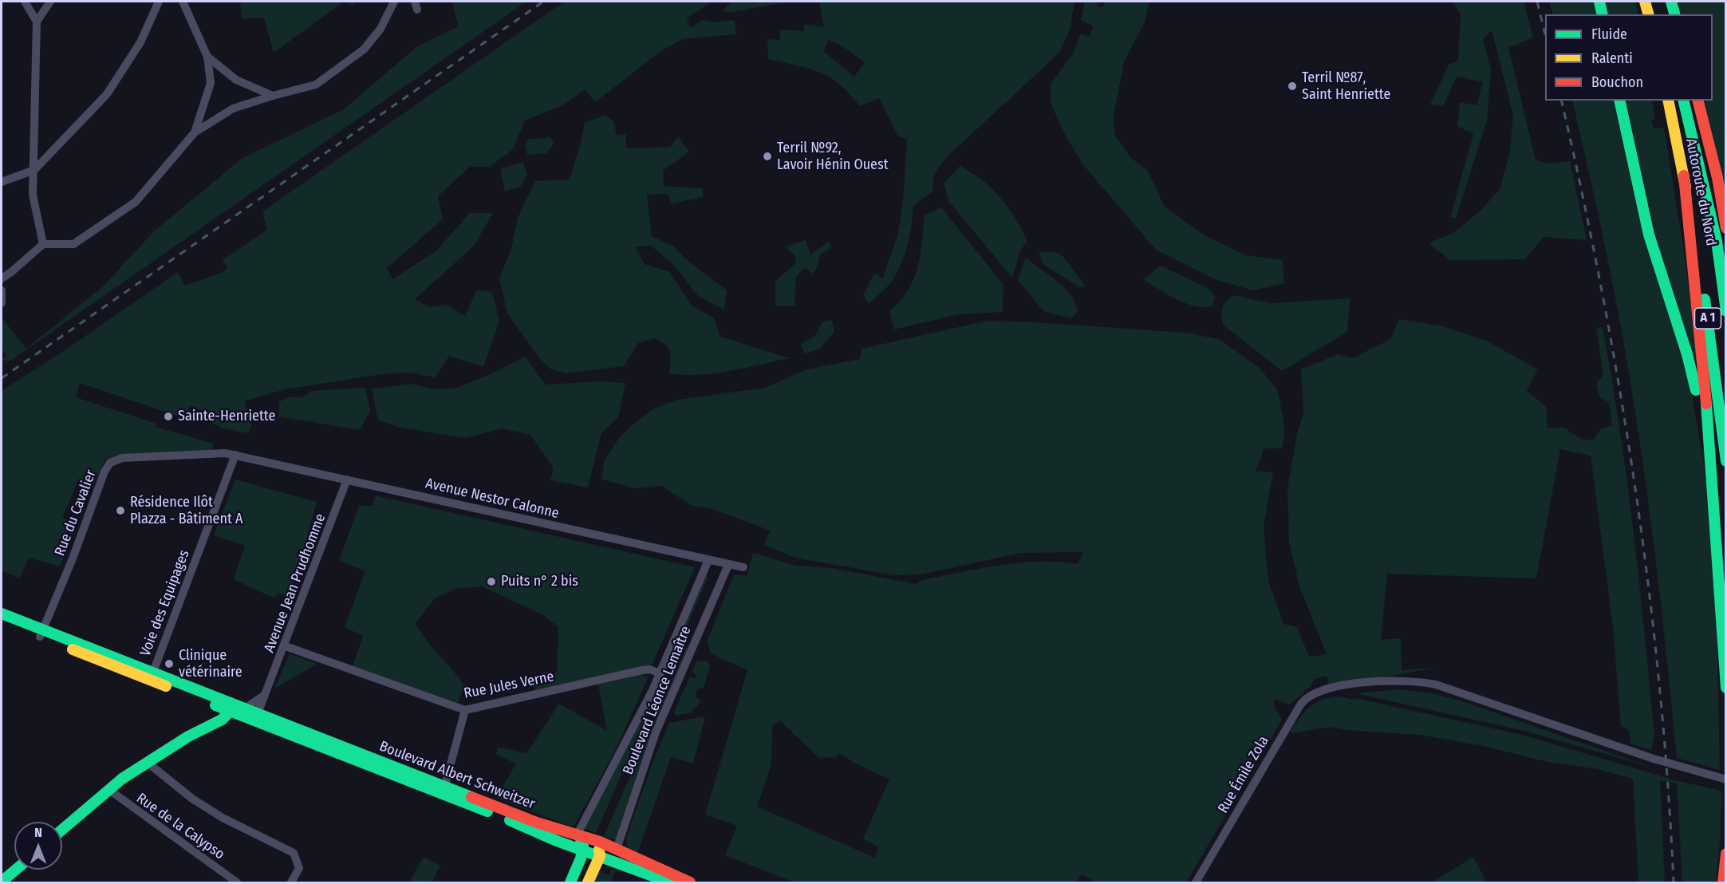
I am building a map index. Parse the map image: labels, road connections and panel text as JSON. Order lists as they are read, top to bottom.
{
  "streets": {
    "main road": ["Autoroute du Nord", "A 1", "Boulevard Albert Schweitzer"],
    "street": [
      "Avenue Nestor Calonne",
      "Rue du Cavalier",
      "Avenue Jean Prudhomme",
      "Voie des Equipages",
      "Rue Jules Verne",
      "Boulevard Léonce Lemaître",
      "Rue Émile Zola",
      "Rue de la Calypso"
    ]
  },
  "crossings": [
    ["Avenue Nestor Calonne", "Rue du Cavalier"],
    ["Avenue Nestor Calonne", "Avenue Jean Prudhomme"],
    ["Avenue Nestor Calonne", "Voie des Equipages"],
    ["Avenue Nestor Calonne", "Boulevard Léonce Lemaître"],
    ["Rue du Cavalier", "Voie des Equipages"],
    ["Rue du Cavalier", "Boulevard Albert Schweitzer"],
    ["Avenue Jean Prudhomme", "Rue Jules Verne"],
    ["Avenue Jean Prudhomme", "Boulevard Albert Schweitzer"],
    ["Voie des Equipages", "Boulevard Albert Schweitzer"],
    ["Rue Jules Verne", "Boulevard Léonce Lemaître"],
    ["Boulevard Léonce Lemaître", "Boulevard Albert Schweitzer"]
  ],
  "places": [
    "Terril №87, Saint Henriette",
    "Terril №92, Lavoir Hénin Ouest",
    "Sainte-Henriette",
    "Résidence Ilôt Plazza - Bâtiment A",
    "Puits n° 2 bis",
    "Clinique vétérinaire"
  ],
  "legend": ["Fluide", "Ralenti", "Bouchon"],
  "north": "top"
}
